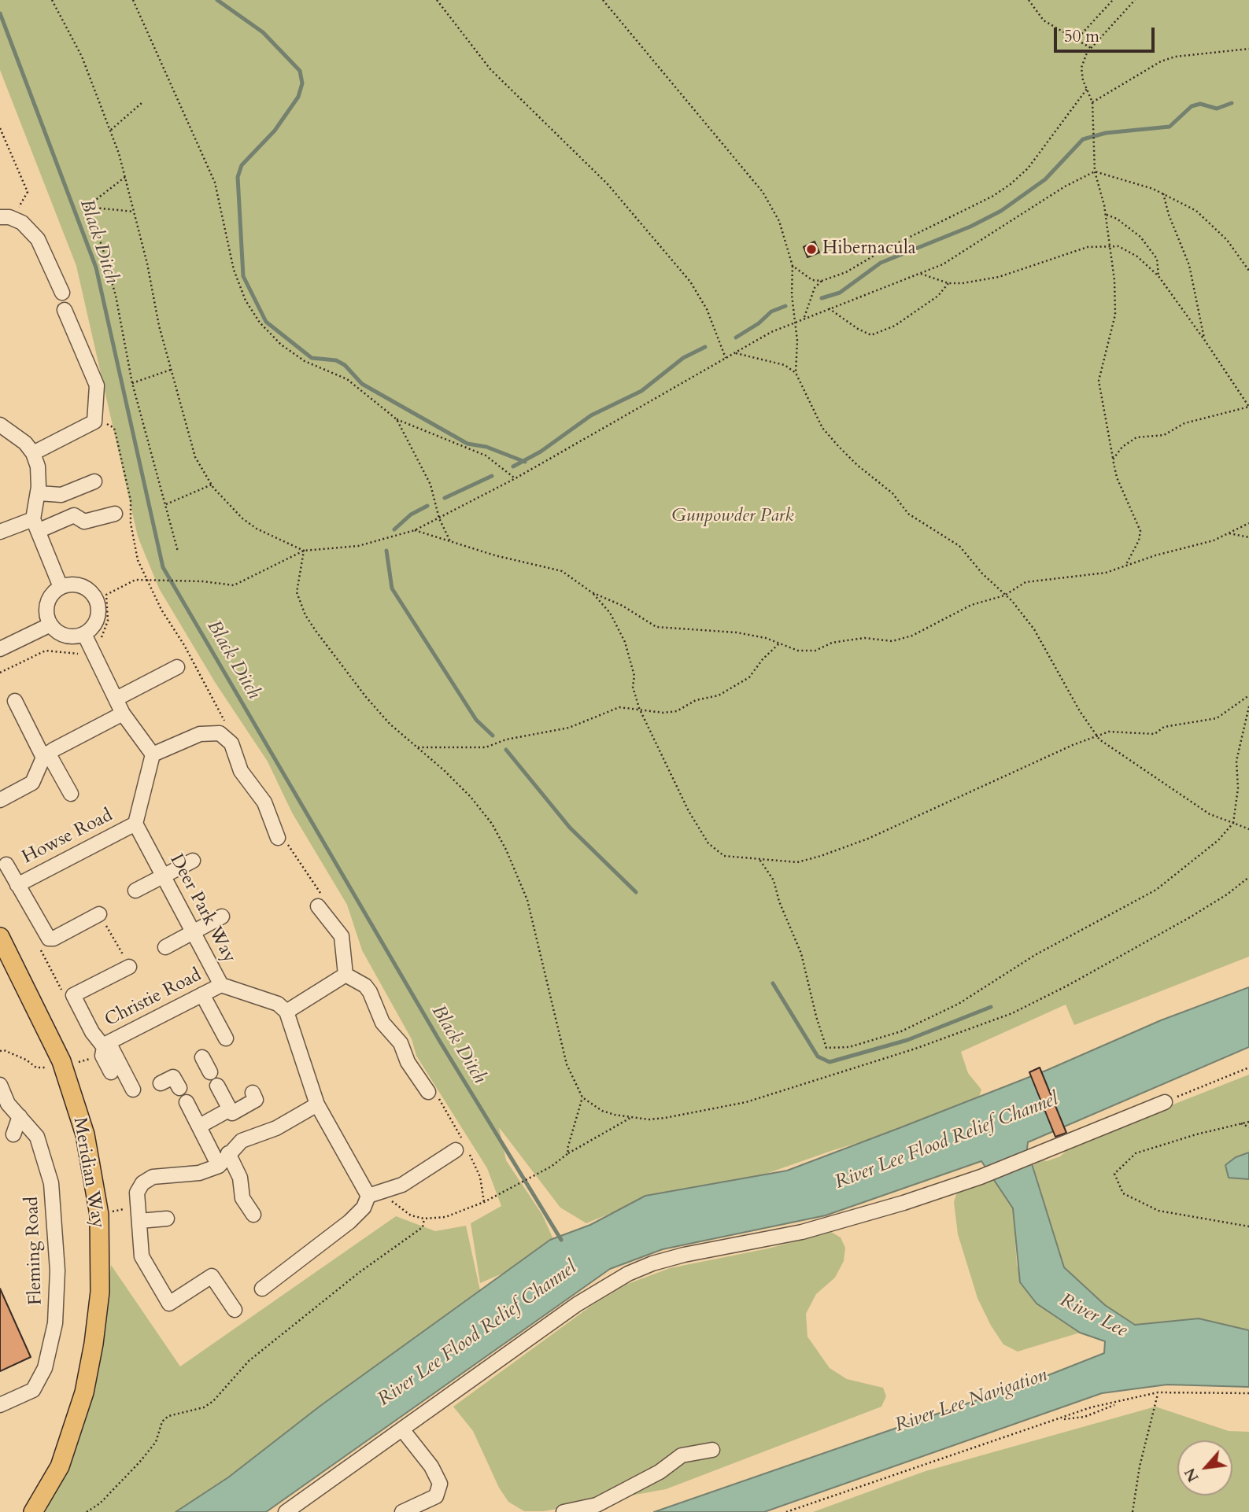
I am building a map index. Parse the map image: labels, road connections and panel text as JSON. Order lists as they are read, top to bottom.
{
  "streets": {
    "main road": ["Meridian Way"],
    "street": [
      "Howse Road",
      "Deer Park Way",
      "Christie Road",
      "Fleming Road"
    ]
  },
  "crossings": [
    ["Howse Road", "Deer Park Way"],
    ["Deer Park Way", "Christie Road"]
  ],
  "water": [
    "Black Ditch",
    "River Lee Flood Relief Channel",
    "River Lee",
    "River Lee Navigation"
  ],
  "parks": ["Gunpowder Park"],
  "places": ["Hibernacula"],
  "scale_bar": "50 m",
  "north": "bottom left"
}
